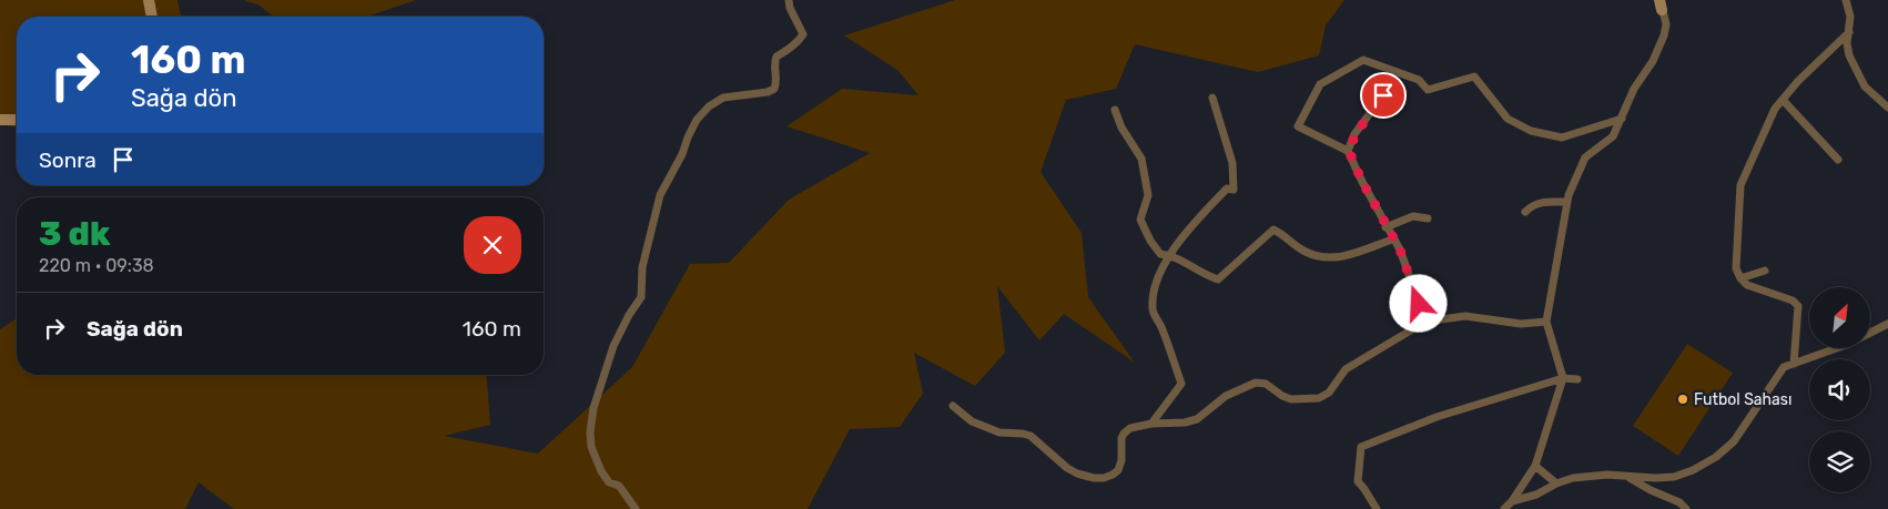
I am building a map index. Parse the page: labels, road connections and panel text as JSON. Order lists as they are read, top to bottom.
{
  "places": ["Futbol Sahası"],
  "north": "top right",
  "page": {
    "turn": ["160 m", "Sağa dön"],
    "then": "Sonra",
    "heading": ["3 dk", "220 m · 09:38"],
    "list": [
      {
        "name": "Sağa dön",
        "value": "160 m"
      }
    ]
  }
}
